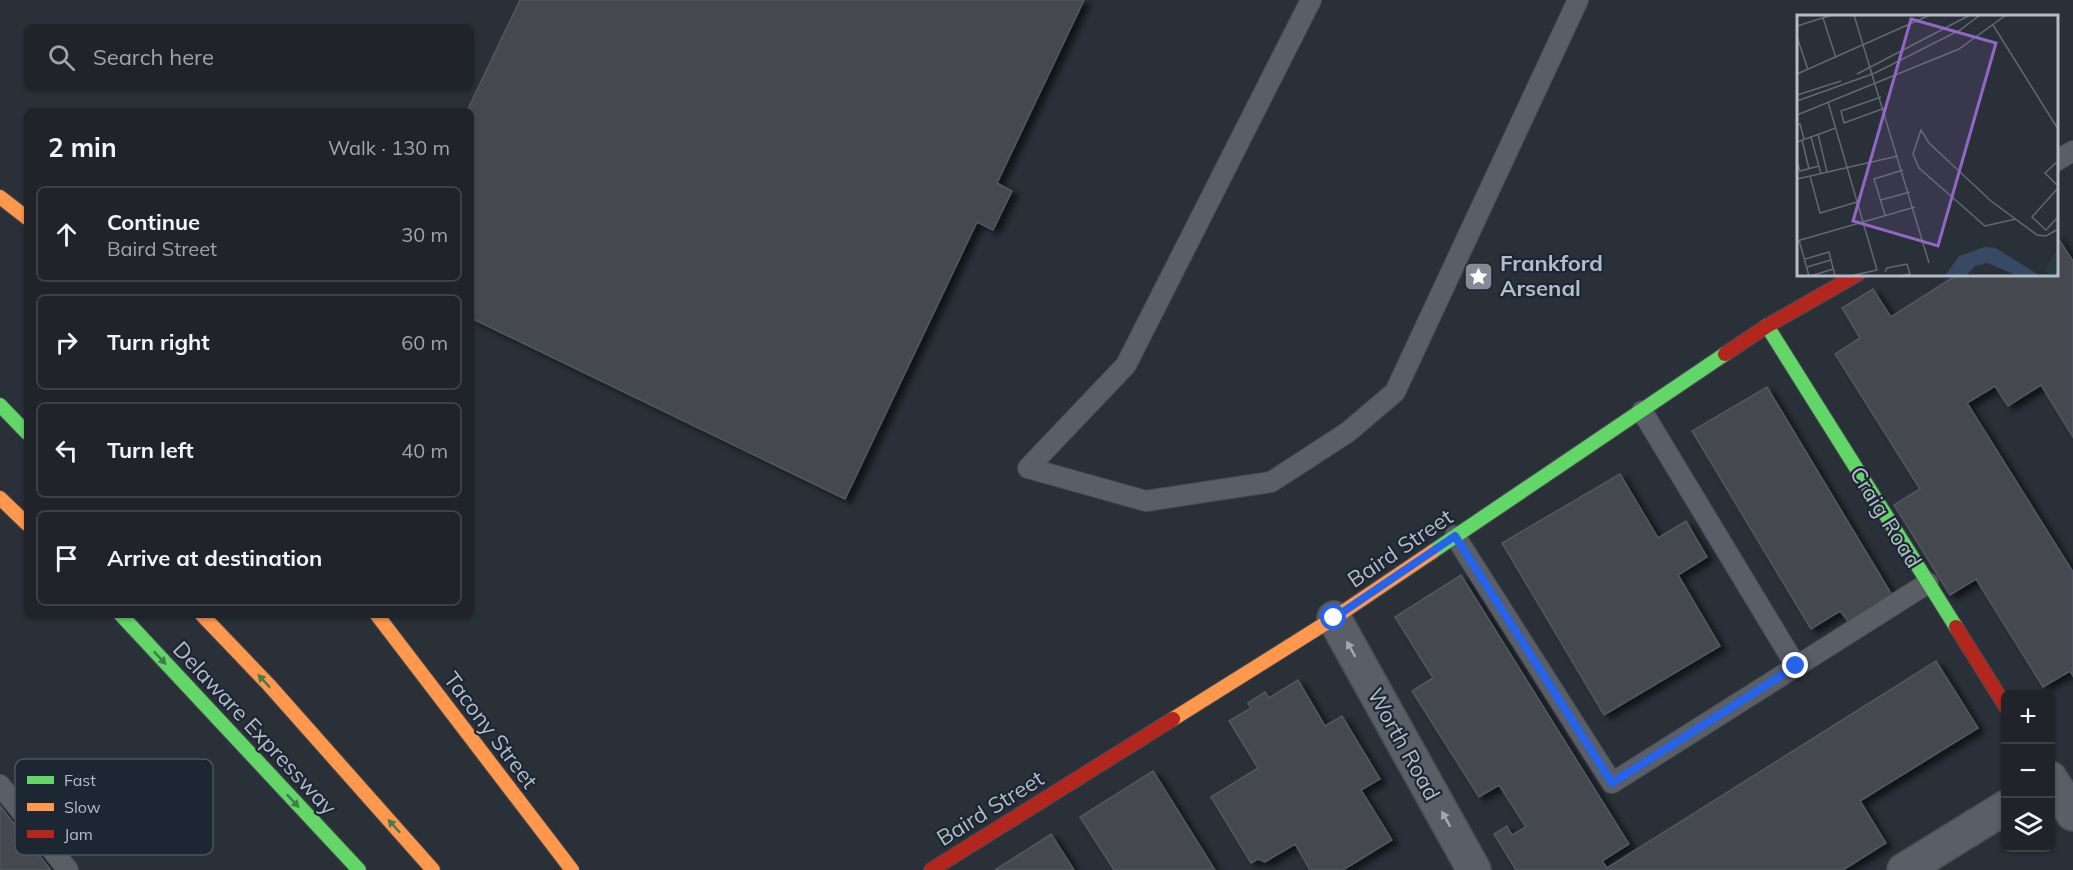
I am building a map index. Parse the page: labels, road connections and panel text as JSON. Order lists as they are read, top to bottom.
{
  "streets": {
    "main road": [
      "Craig Road",
      "Baird Street",
      "Delaware Expressway",
      "Tacony Street"
    ],
    "street": ["Worth Road"]
  },
  "crossings": [
    ["Craig Road", "Baird Street"],
    ["Baird Street", "Worth Road"]
  ],
  "one_way": ["Worth Road"],
  "places": {
    "place": ["Frankford Arsenal"]
  },
  "legend": ["Fast", "Slow", "Jam"],
  "page": {
    "search": "Search here",
    "heading": ["2 min", "Walk · 130 m"],
    "list": [
      ["Continue", "Baird Street", "30 m"],
      ["Turn right", "60 m"],
      ["Turn left", "40 m"],
      "Arrive at destination"
    ],
    "map_buttons": ["+", "−"]
  }
}
